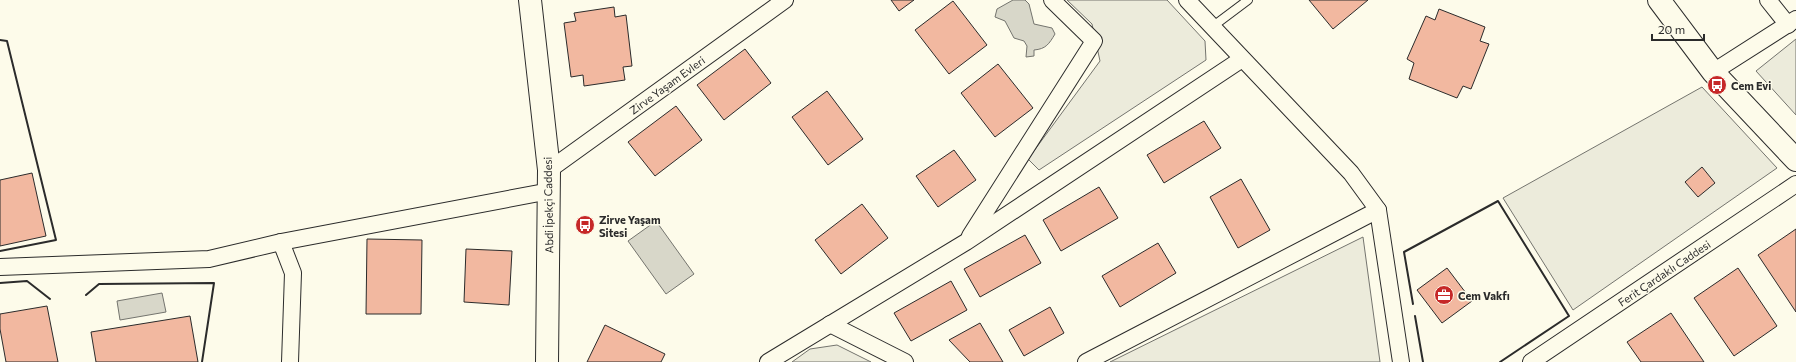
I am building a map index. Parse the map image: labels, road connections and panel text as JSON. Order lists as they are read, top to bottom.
{
  "streets": {
    "main road": ["Abdi İpekçi Caddesi"],
    "street": ["Zirve Yaşam Evleri", "Ferit Çardaklı Caddesi"]
  },
  "crossings": [
    ["Zirve Yaşam Evleri", "Abdi İpekçi Caddesi"]
  ],
  "places": {
    "bus stop": ["Cem Evi", "Zirve Yaşam Sitesi"],
    "office": ["Cem Vakfı"]
  },
  "scale_bar": "20 m"
}
